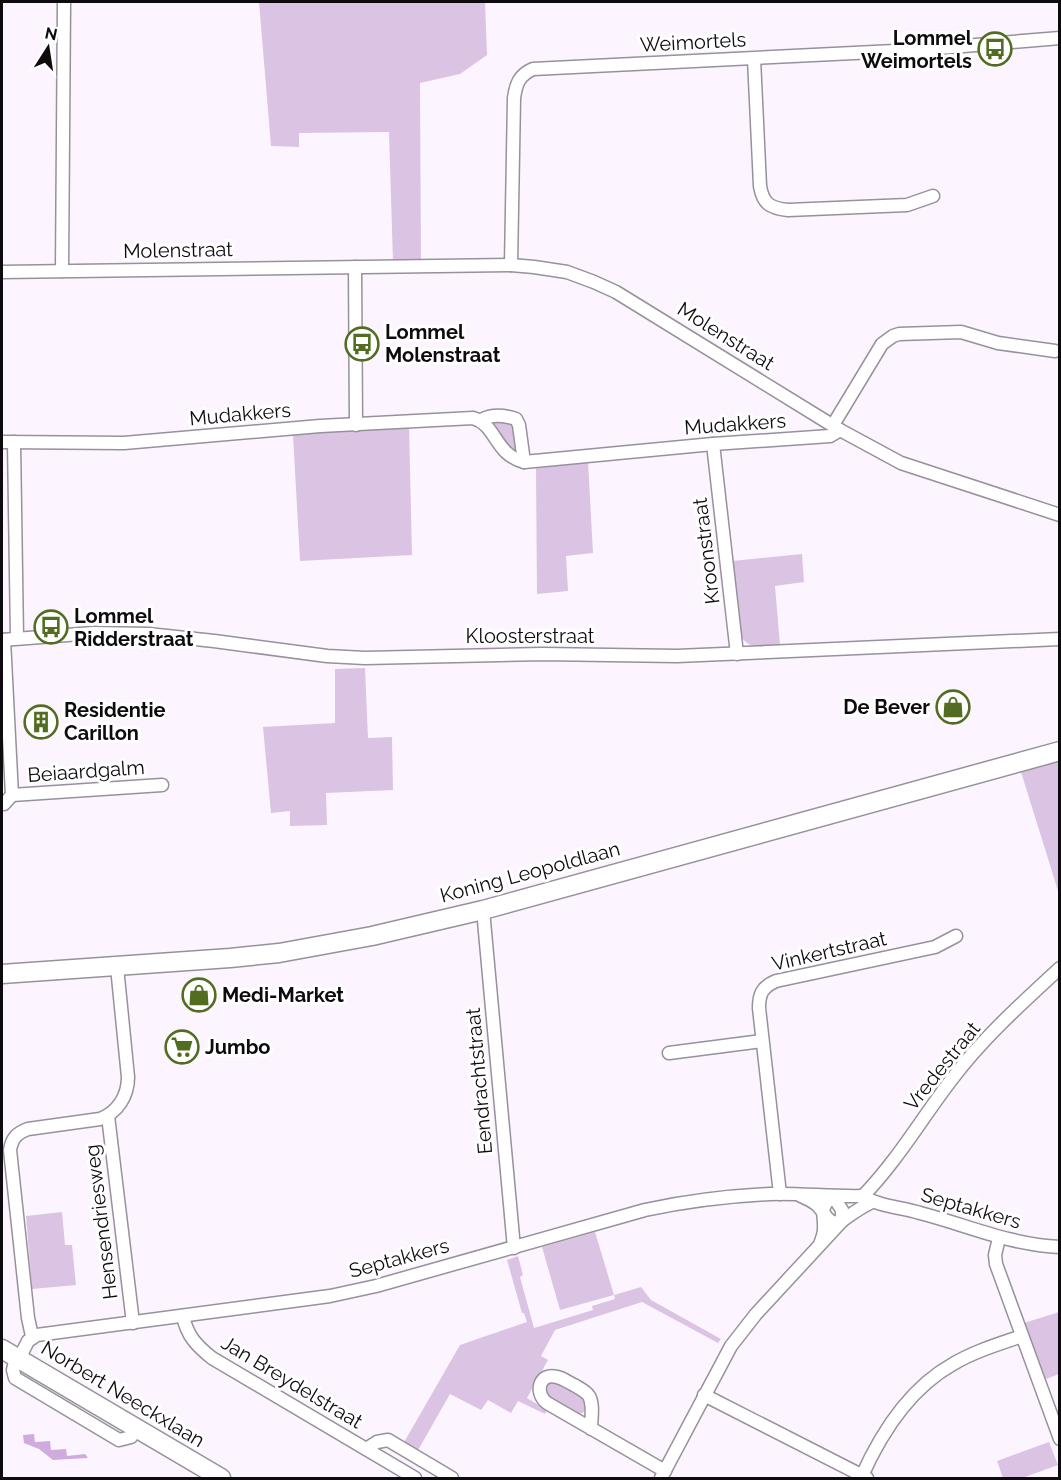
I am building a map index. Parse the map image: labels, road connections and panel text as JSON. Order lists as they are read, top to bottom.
{
  "streets": {
    "main road": ["Koning Leopoldlaan", "Norbert Neeckxlaan"],
    "street": [
      "Weimortels",
      "Molenstraat",
      "Mudakkers",
      "Kroonstraat",
      "Kloosterstraat",
      "Beiaardgalm",
      "Vinkertstraat",
      "Vredestraat",
      "Eendrachtstraat",
      "Septakkers",
      "Hensendriesweg",
      "Jan Breydelstraat"
    ]
  },
  "crossings": [
    ["Weimortels", "Molenstraat"],
    ["Molenstraat", "Mudakkers"],
    ["Mudakkers", "Kroonstraat"],
    ["Kroonstraat", "Kloosterstraat"],
    ["Kloosterstraat", "Beiaardgalm"],
    ["Koning Leopoldlaan", "Eendrachtstraat"],
    ["Koning Leopoldlaan", "Hensendriesweg"],
    ["Vinkertstraat", "Septakkers"],
    ["Vredestraat", "Septakkers"],
    ["Eendrachtstraat", "Septakkers"],
    ["Septakkers", "Hensendriesweg"],
    ["Septakkers", "Jan Breydelstraat"]
  ],
  "places": {
    "bus stop": ["Lommel Weimortels", "Lommel Molenstraat", "Lommel Ridderstraat"],
    "shop": ["De Bever", "Medi-Market"],
    "building": ["Residentie Carillon"],
    "supermarket": ["Jumbo"]
  },
  "north": "top"
}
